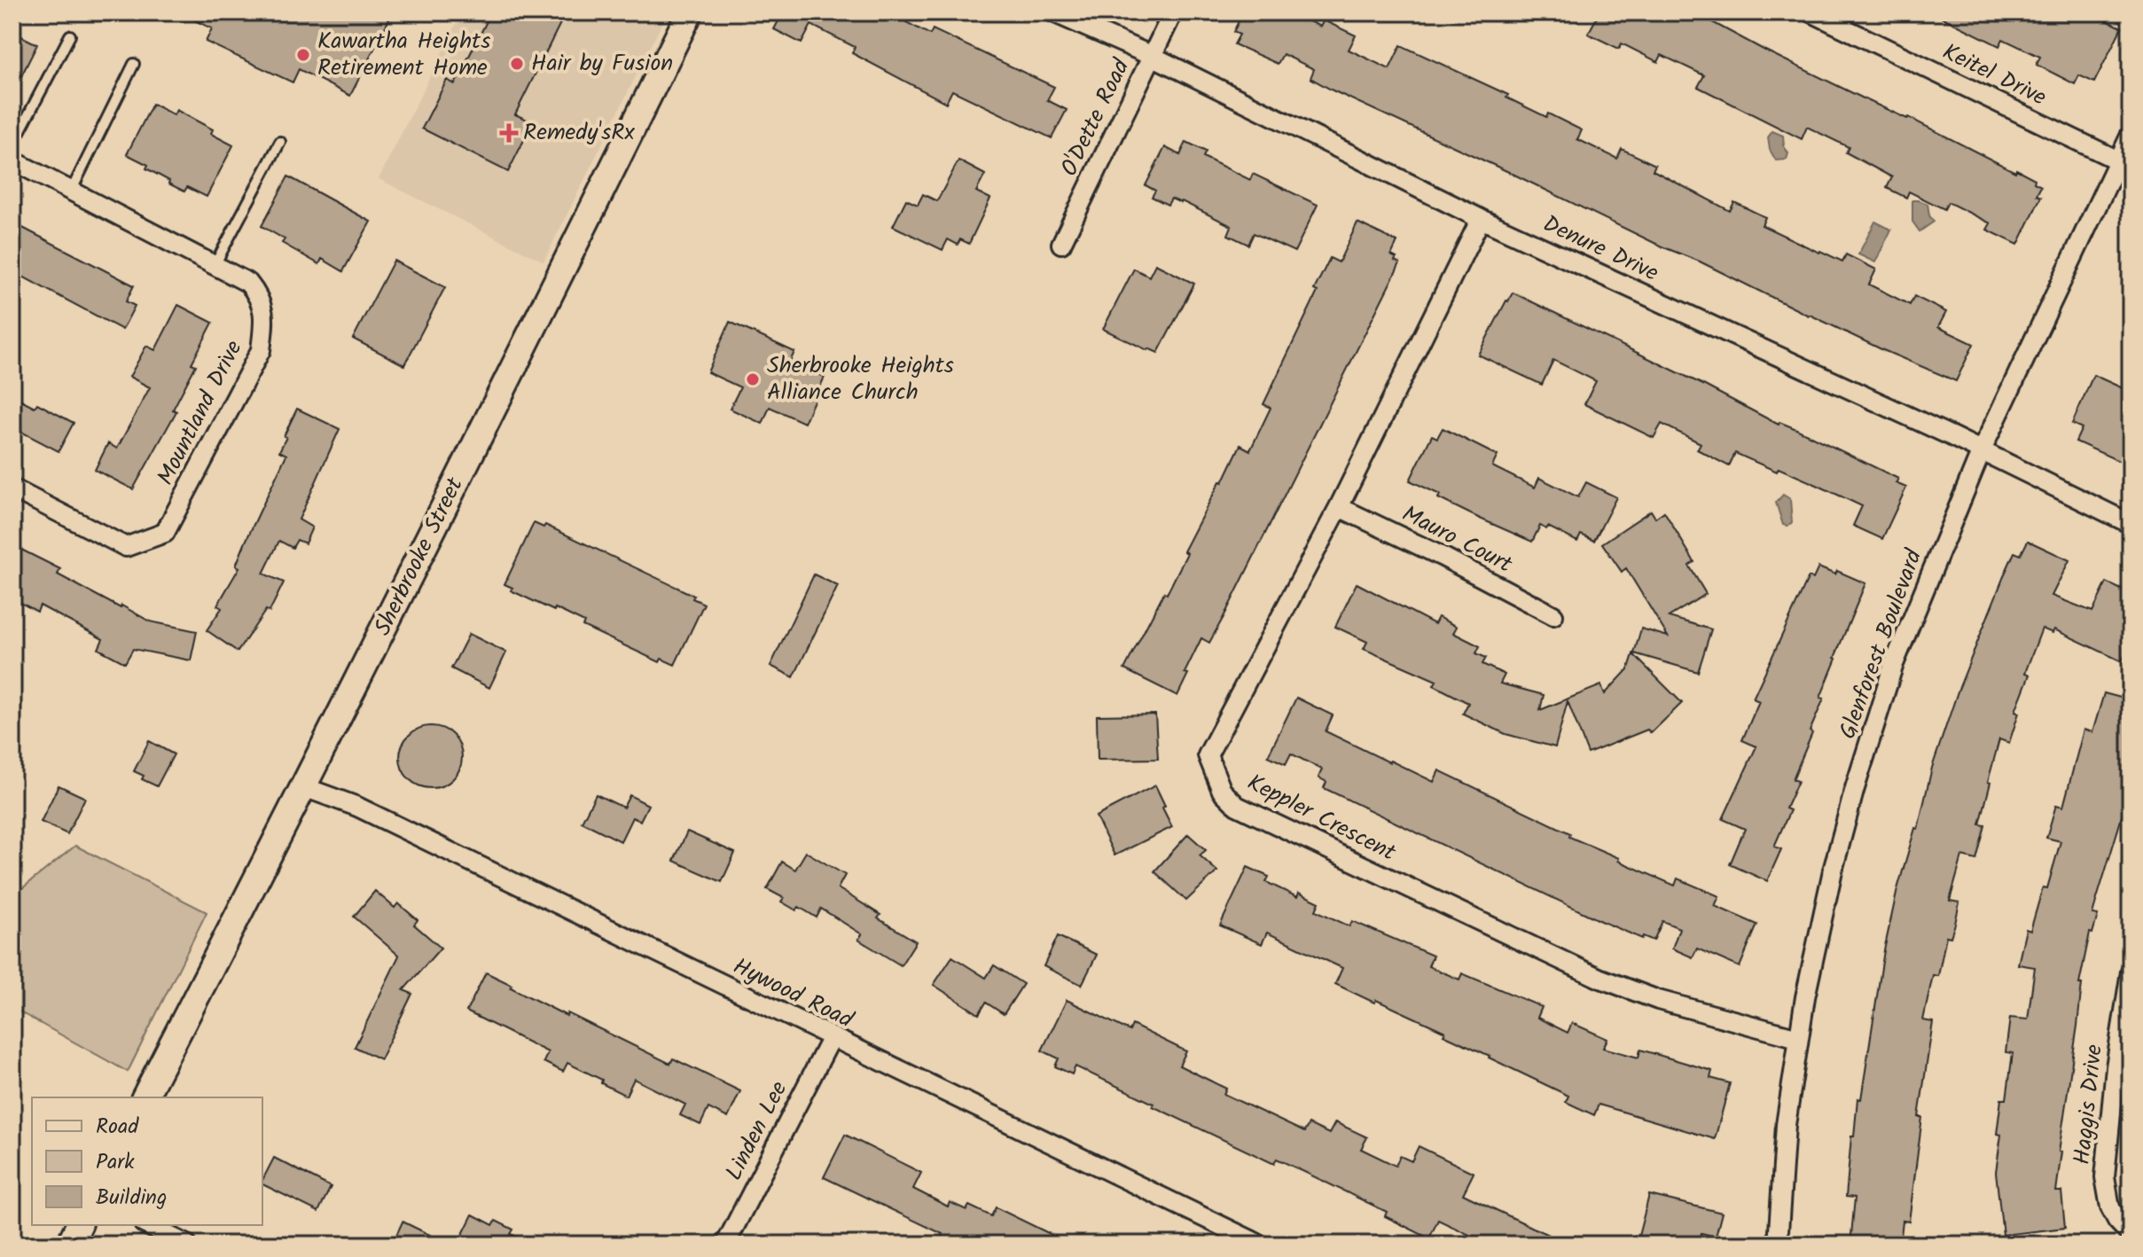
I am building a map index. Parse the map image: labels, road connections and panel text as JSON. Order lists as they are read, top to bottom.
{
  "streets": {
    "main road": ["Sherbrooke Street"],
    "street": [
      "Keitel Drive",
      "O'Dette Road",
      "Denure Drive",
      "Mountland Drive",
      "Mauro Court",
      "Glenforest Boulevard",
      "Keppler Crescent",
      "Hywood Road",
      "Haggis Drive",
      "Linden Lee"
    ]
  },
  "crossings": [
    ["Keitel Drive", "Glenforest Boulevard"],
    ["O'Dette Road", "Denure Drive"],
    ["Denure Drive", "Glenforest Boulevard"],
    ["Denure Drive", "Keppler Crescent"],
    ["Mauro Court", "Keppler Crescent"],
    ["Sherbrooke Street", "Hywood Road"],
    ["Glenforest Boulevard", "Keppler Crescent"],
    ["Hywood Road", "Linden Lee"]
  ],
  "places": {
    "other": ["Kawartha Heights Retirement Home", "Hair by Fusion", "Sherbrooke Heights Alliance Church"],
    "health": ["Remedy'sRx"]
  },
  "legend": ["Road", "Park", "Building"]
}
